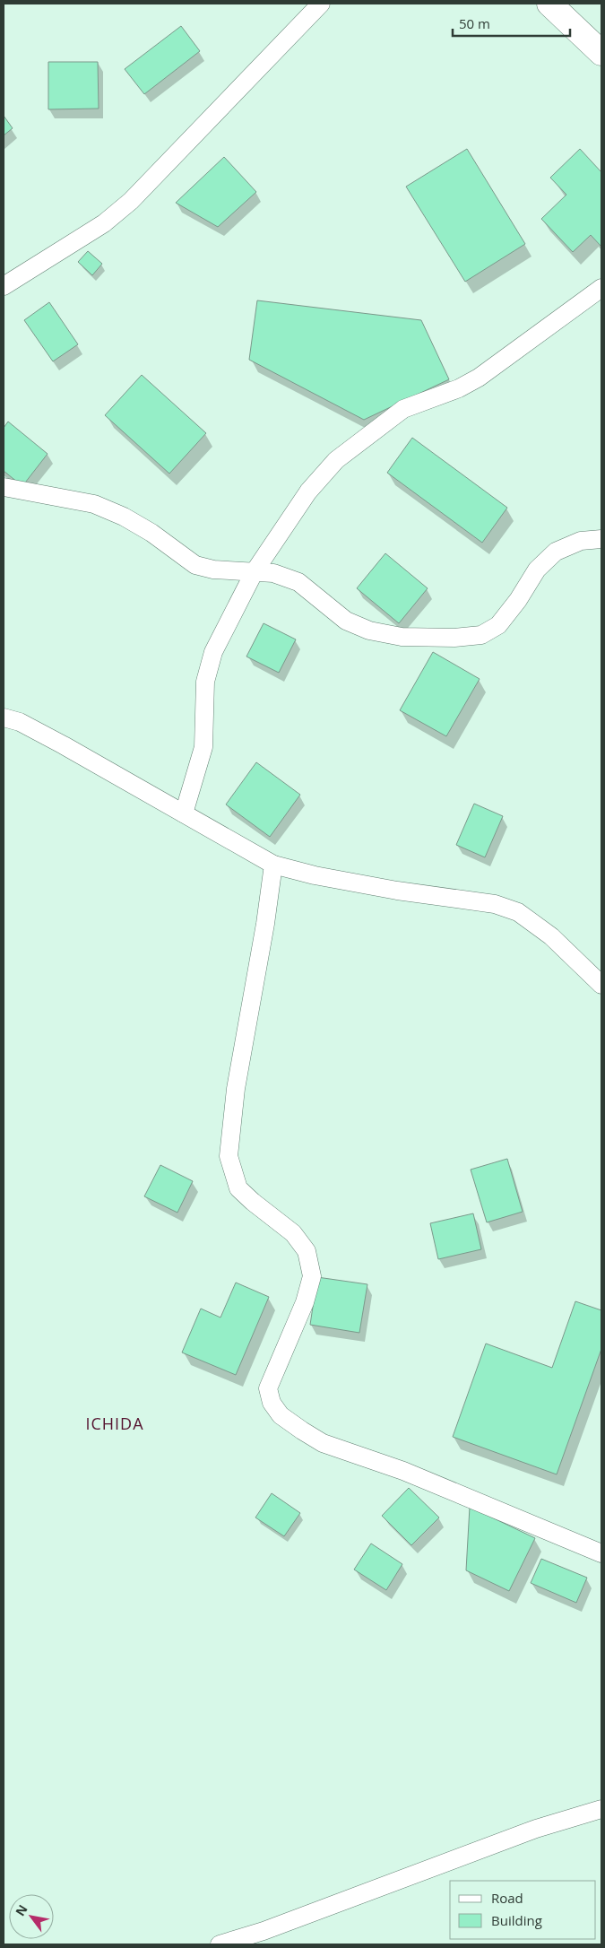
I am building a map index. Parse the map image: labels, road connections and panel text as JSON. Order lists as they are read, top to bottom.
{
  "districts": ["ICHIDA"],
  "legend": ["Road", "Building"],
  "scale_bar": "50 m",
  "north": "top left"
}
